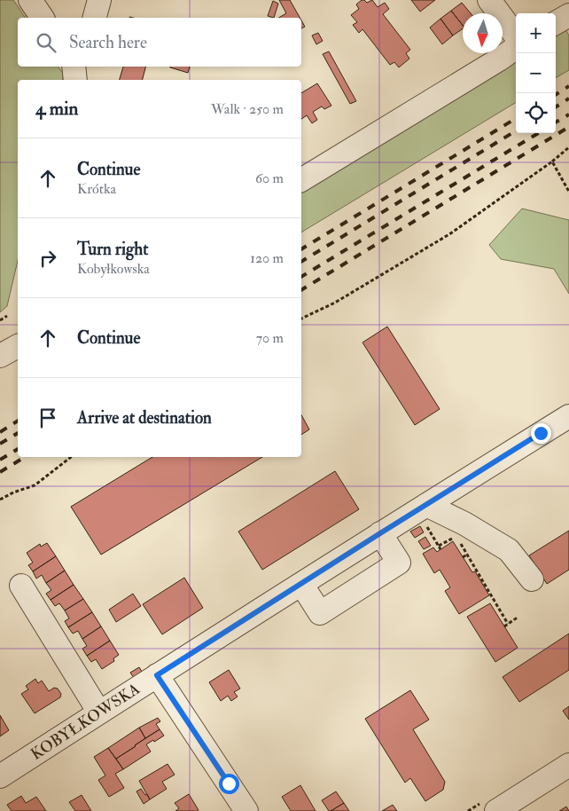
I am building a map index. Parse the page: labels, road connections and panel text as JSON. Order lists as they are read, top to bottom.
{
  "streets": {
    "street": ["KOBYŁKOWSKA"]
  },
  "north": "bottom",
  "page": {
    "map_buttons": ["+", "−"],
    "search": "Search here",
    "heading": ["4 min", "Walk · 250 m"],
    "list": [
      ["Continue", "Krótka", "60 m"],
      ["Turn right", "Kobyłkowska", "120 m"],
      ["Continue", "70 m"],
      "Arrive at destination"
    ]
  }
}
